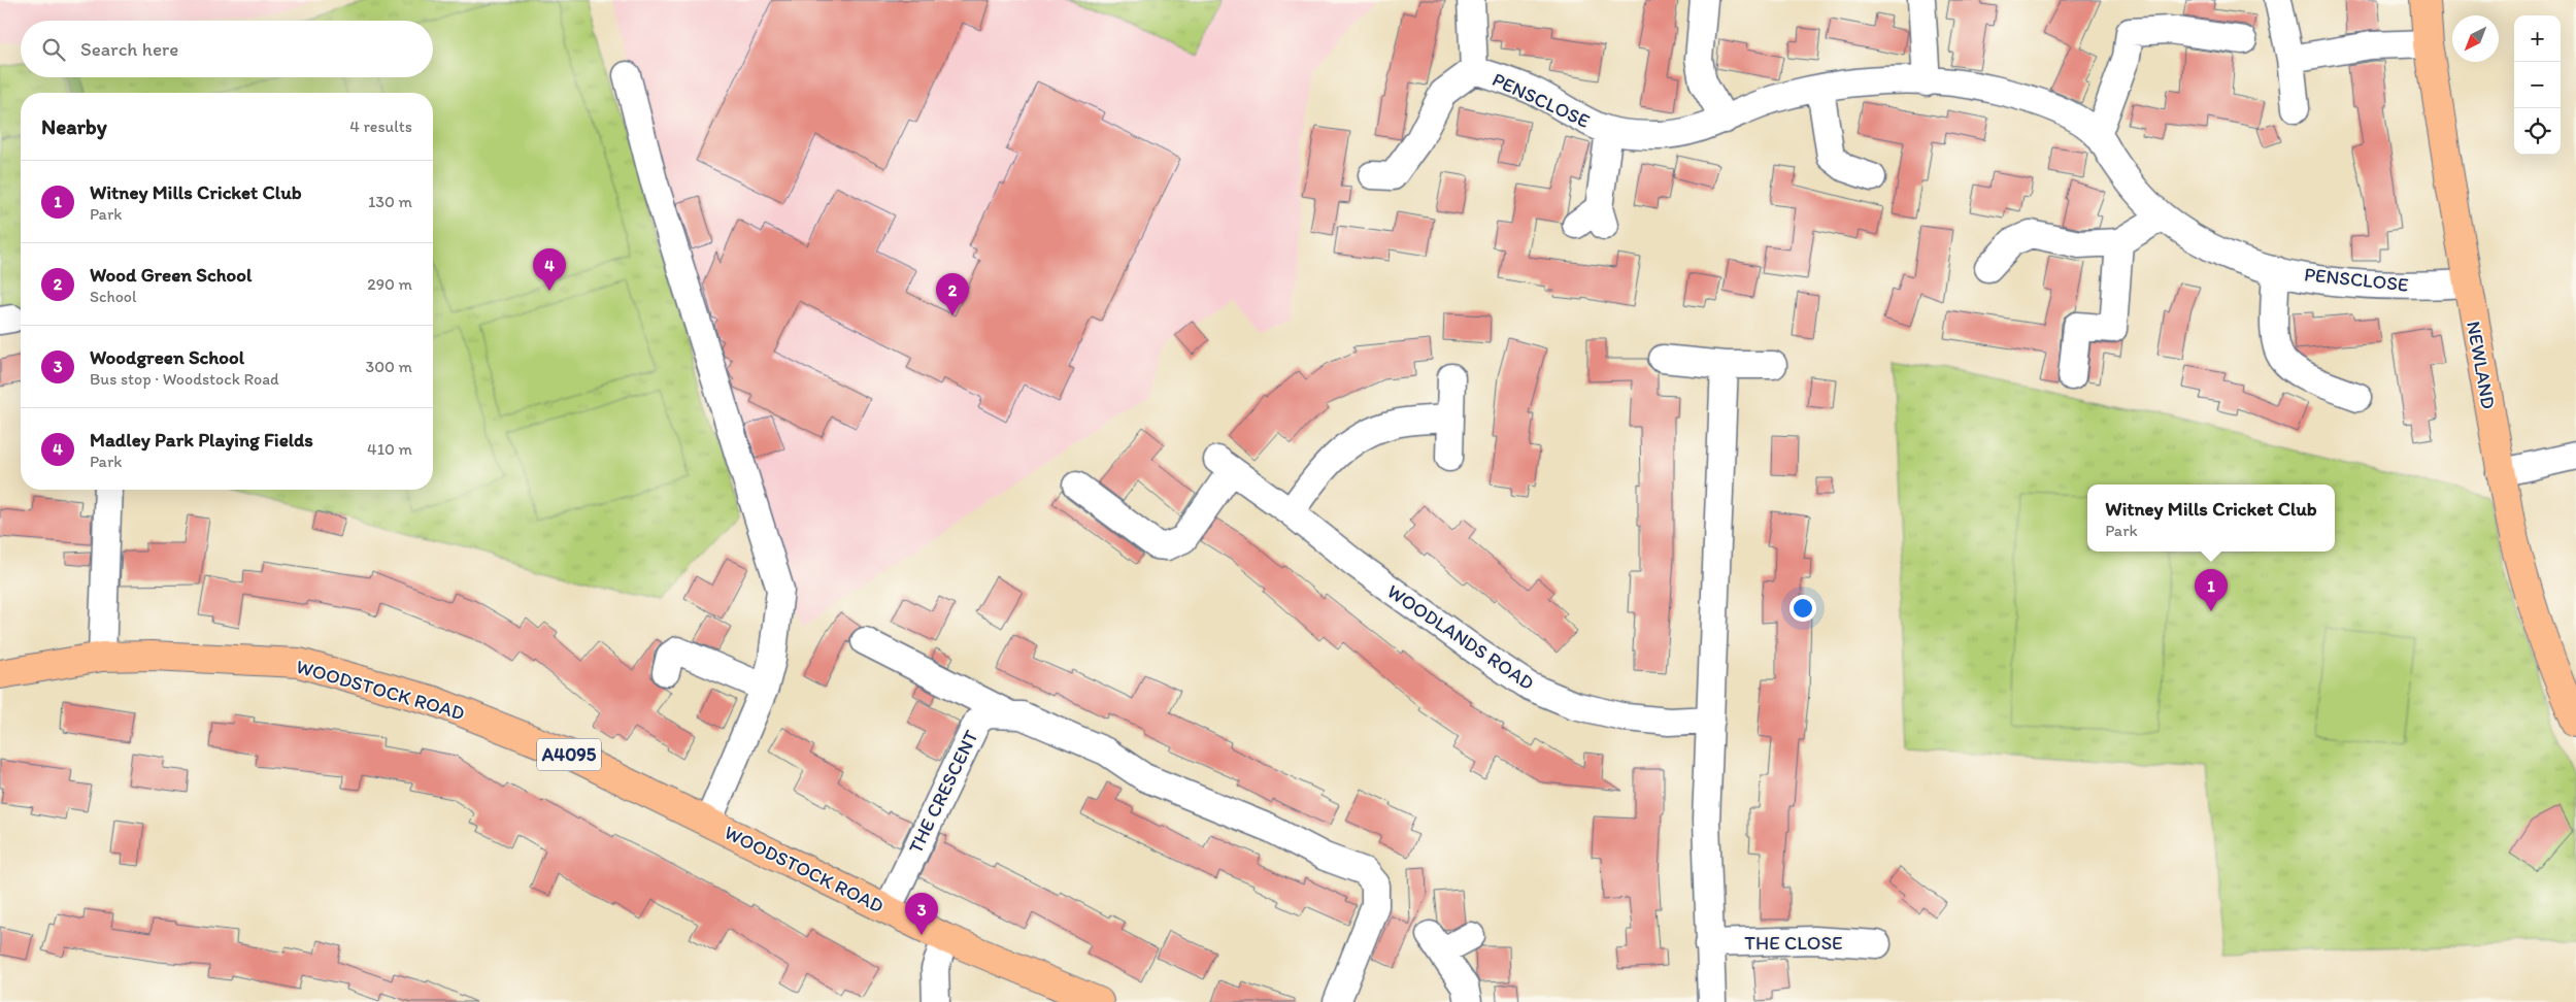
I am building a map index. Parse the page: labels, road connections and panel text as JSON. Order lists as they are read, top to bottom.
{
  "streets": {
    "main road": ["NEWLAND", "WOODSTOCK ROAD", "A4095"],
    "street": [
      "PENSCLOSE",
      "WOODLANDS ROAD",
      "THE CRESCENT",
      "THE CLOSE"
    ]
  },
  "crossings": [
    ["PENSCLOSE", "NEWLAND"],
    ["WOODSTOCK ROAD", "THE CRESCENT"]
  ],
  "north": "bottom left",
  "page": {
    "map_buttons": ["+", "−"],
    "search": "Search here",
    "heading": ["Nearby", "4 results"],
    "list": [
      {
        "mark": "1",
        "name": "Witney Mills Cricket Club",
        "note": "Park",
        "value": "130 m"
      },
      {
        "mark": "2",
        "name": "Wood Green School",
        "note": "School",
        "value": "290 m"
      },
      {
        "mark": "3",
        "name": "Woodgreen School",
        "note": "Bus stop · Woodstock Road",
        "value": "300 m"
      },
      {
        "mark": "4",
        "name": "Madley Park Playing Fields",
        "note": "Park",
        "value": "410 m"
      }
    ],
    "pins": [
      "4",
      "2",
      "1",
      "3"
    ],
    "popup": ["Witney Mills Cricket Club", "Park"]
  }
}
